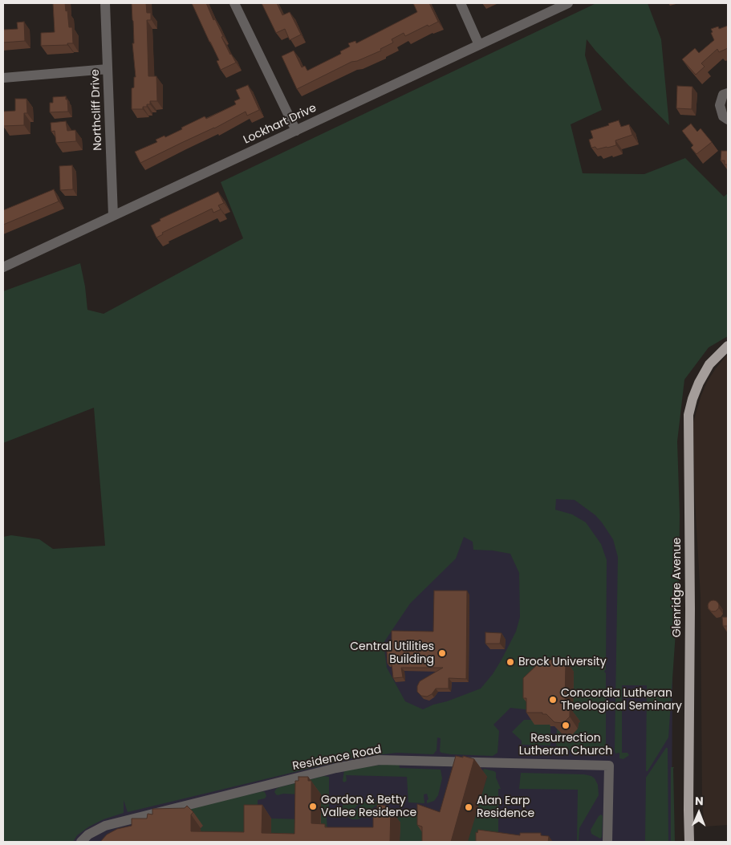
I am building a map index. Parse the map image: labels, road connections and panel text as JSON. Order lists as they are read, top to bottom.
{
  "streets": {
    "main road": ["Glenridge Avenue"],
    "street": ["Northcliff Drive", "Lockhart Drive", "Residence Road"]
  },
  "crossings": [
    ["Northcliff Drive", "Lockhart Drive"]
  ],
  "places": [
    "Central Utilities Building",
    "Brock University",
    "Concordia Lutheran Theological Seminary",
    "Resurrection Lutheran Church",
    "Gordon & Betty Vallee Residence",
    "Alan Earp Residence"
  ],
  "north": "top"
}
